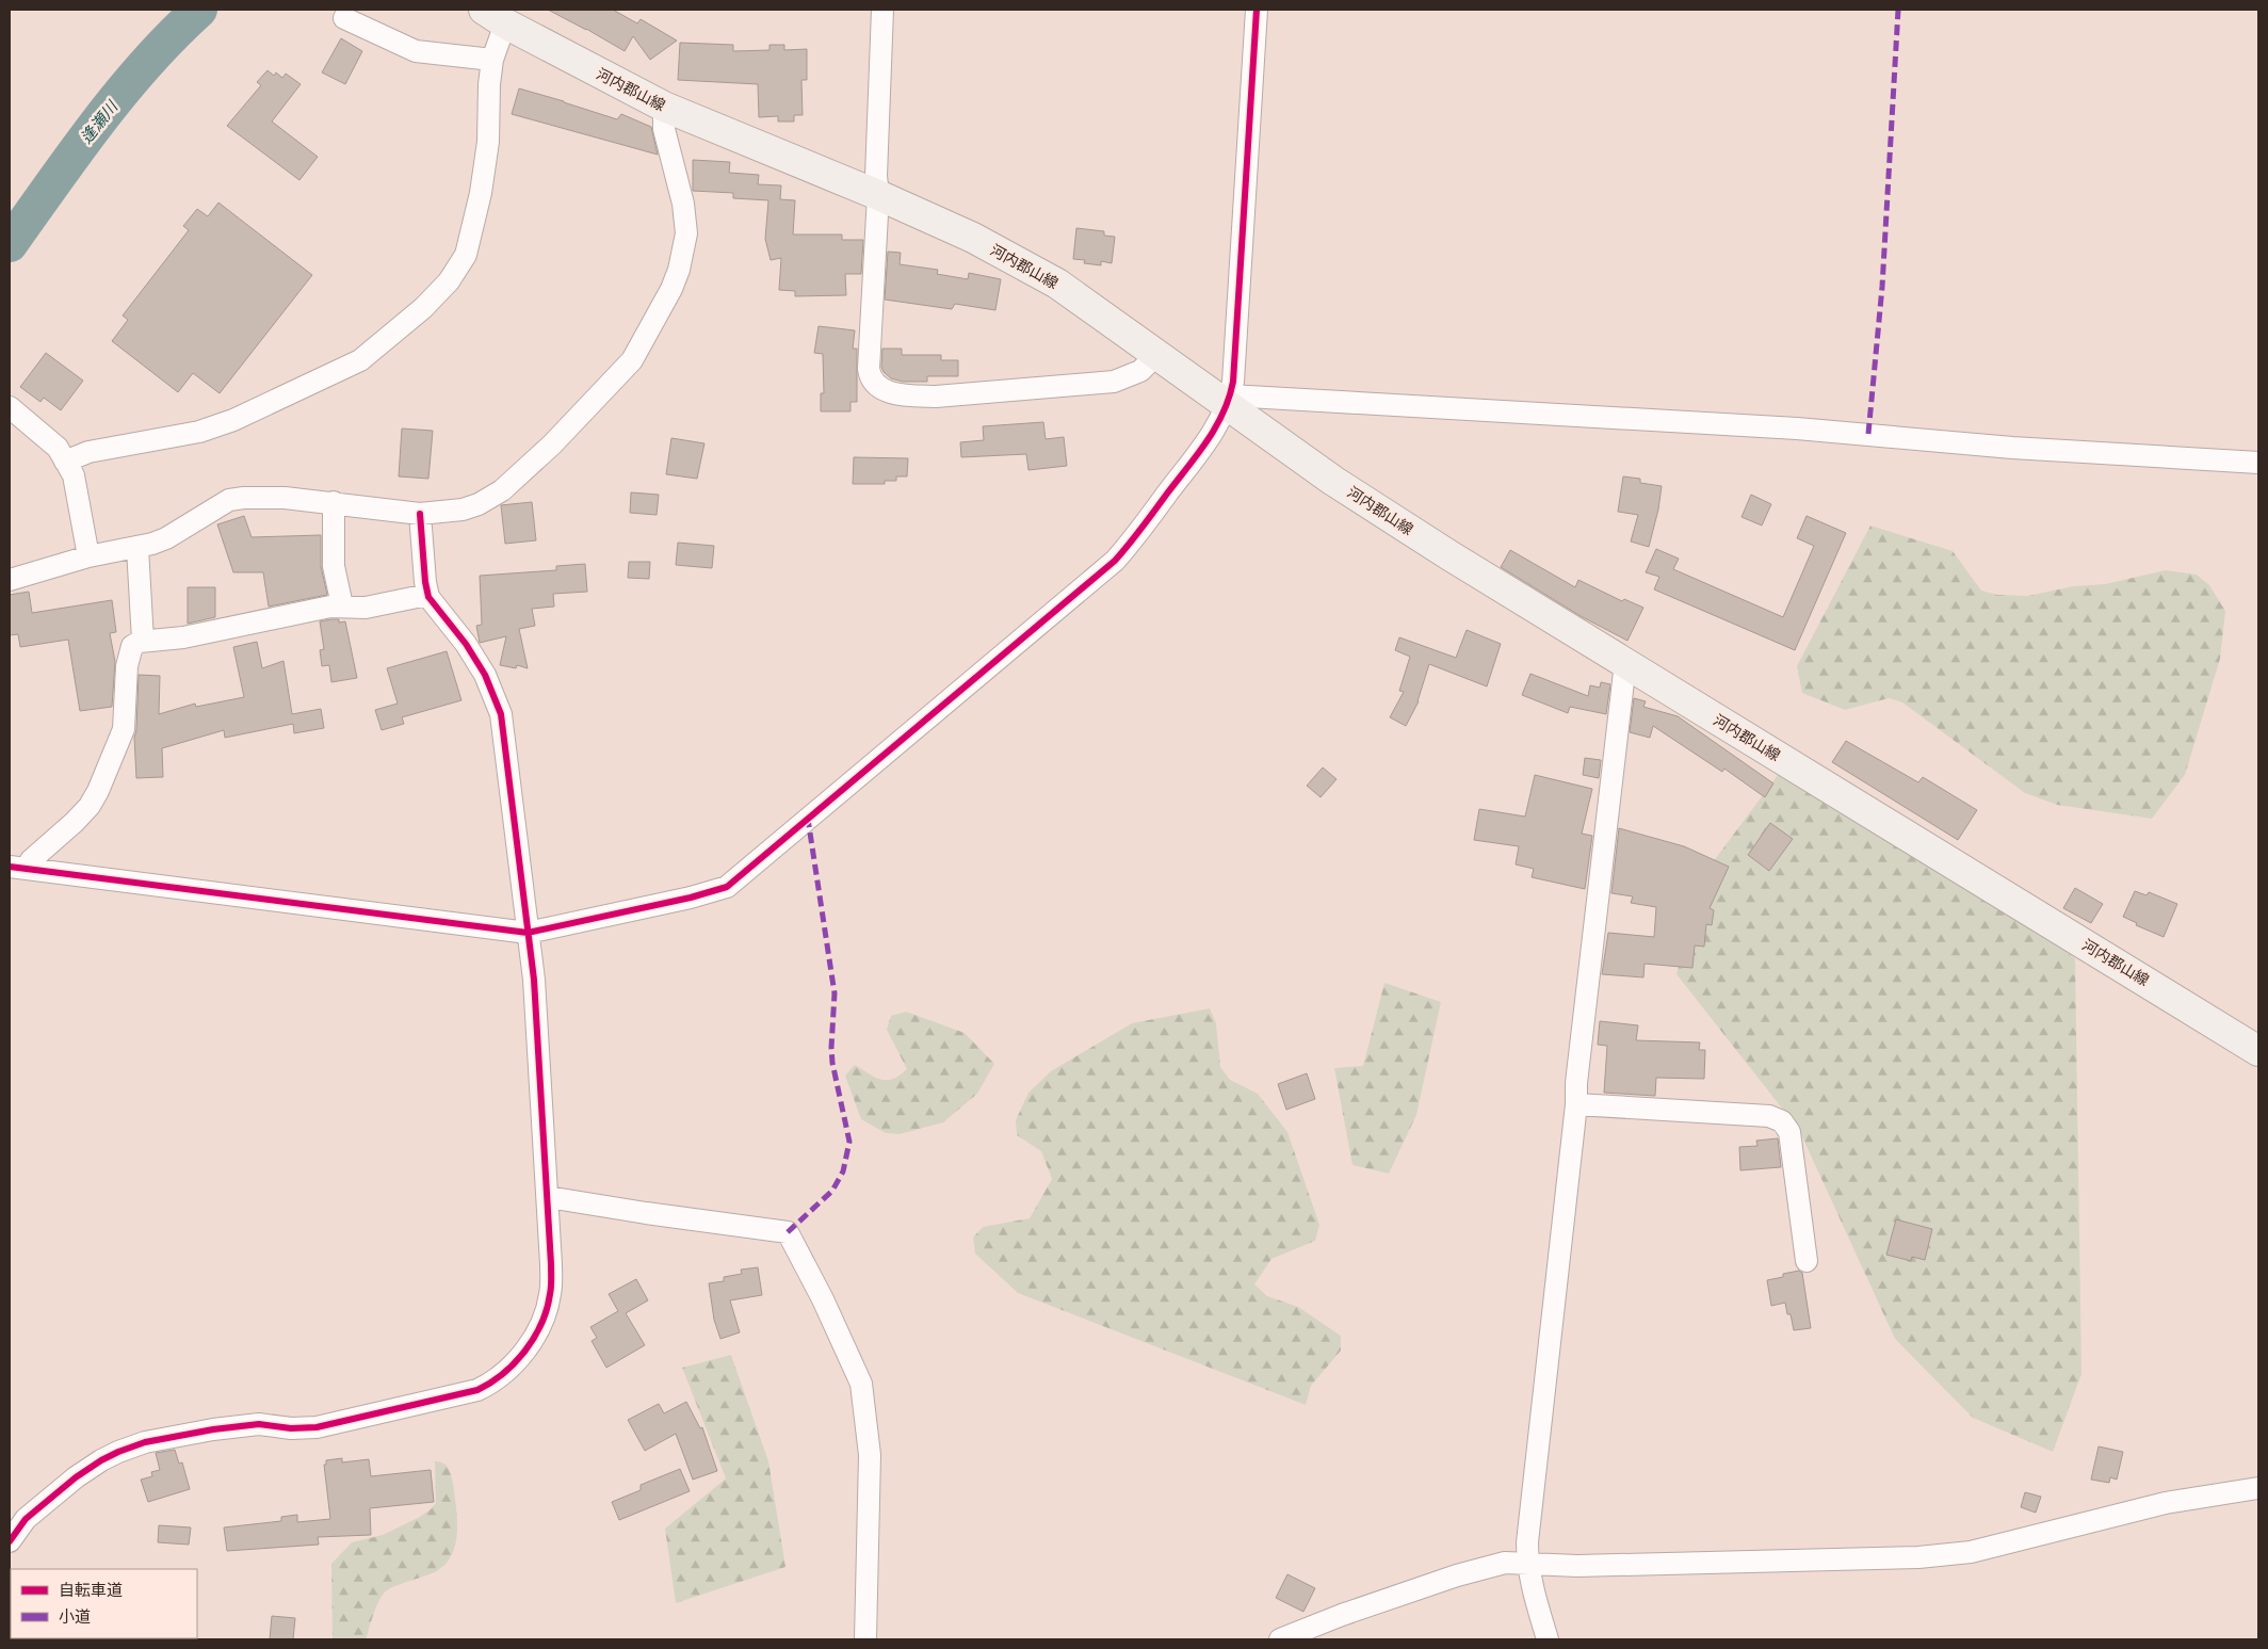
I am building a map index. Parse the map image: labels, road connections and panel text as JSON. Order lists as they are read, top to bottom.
{
  "streets": {
    "main road": ["河内郡山線"]
  },
  "water": ["逢瀬川"],
  "legend": ["自転車道", "小道"]
}
